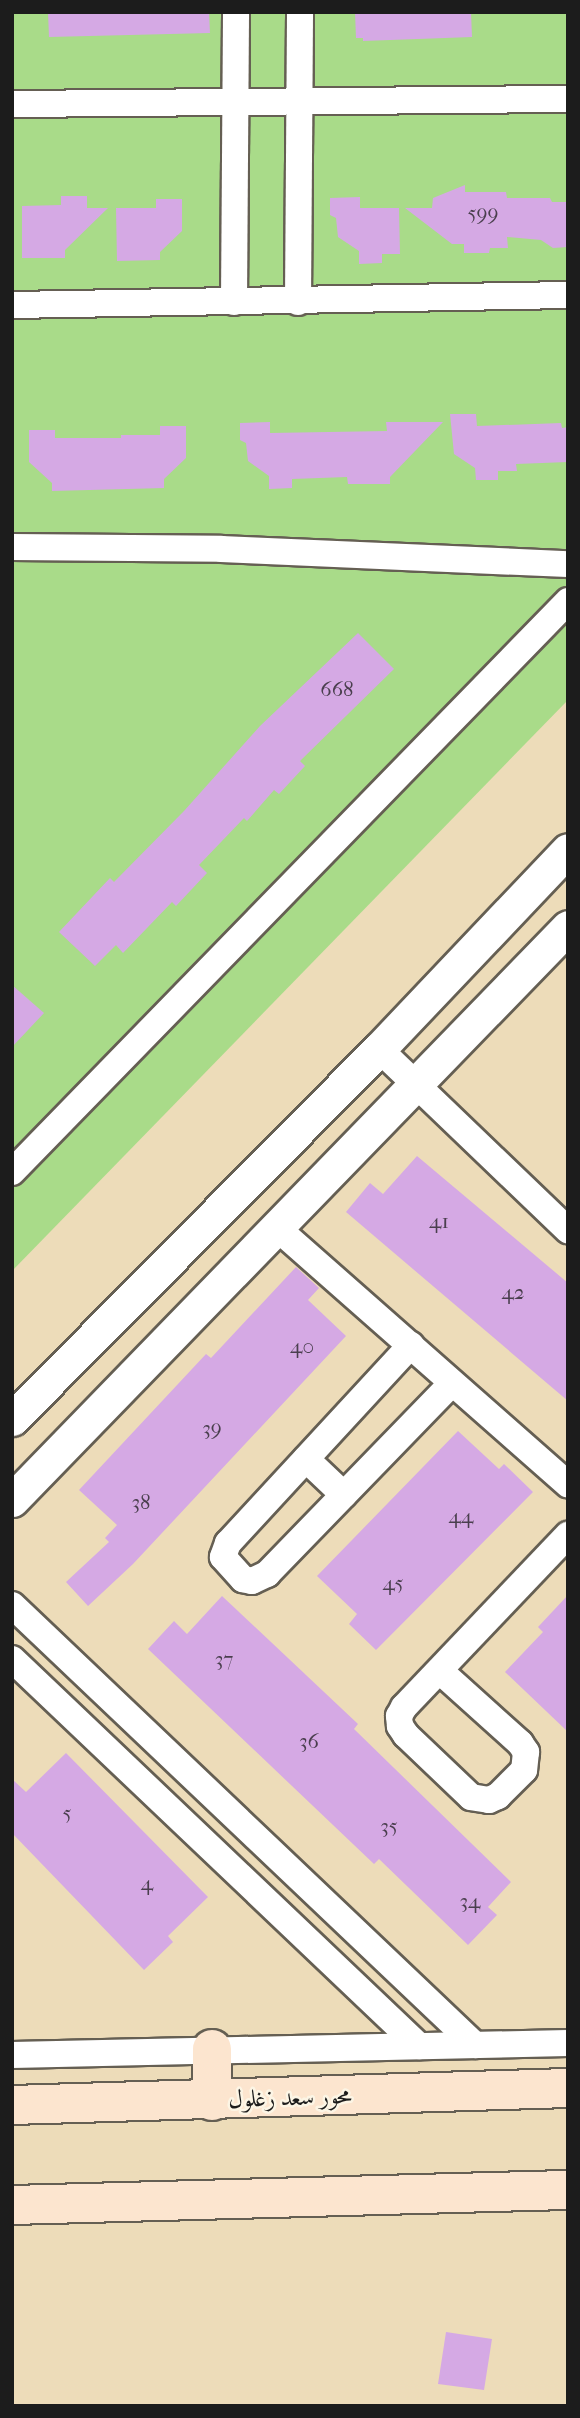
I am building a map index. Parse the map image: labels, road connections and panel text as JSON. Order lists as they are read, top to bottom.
{
  "streets": {
    "main road": ["محور سعد زغلول"]
  },
  "house_numbers": [
    "599",
    "668",
    "41",
    "42",
    "40",
    "39",
    "38",
    "44",
    "45",
    "37",
    "36",
    "5",
    "35",
    "4",
    "34"
  ]
}
